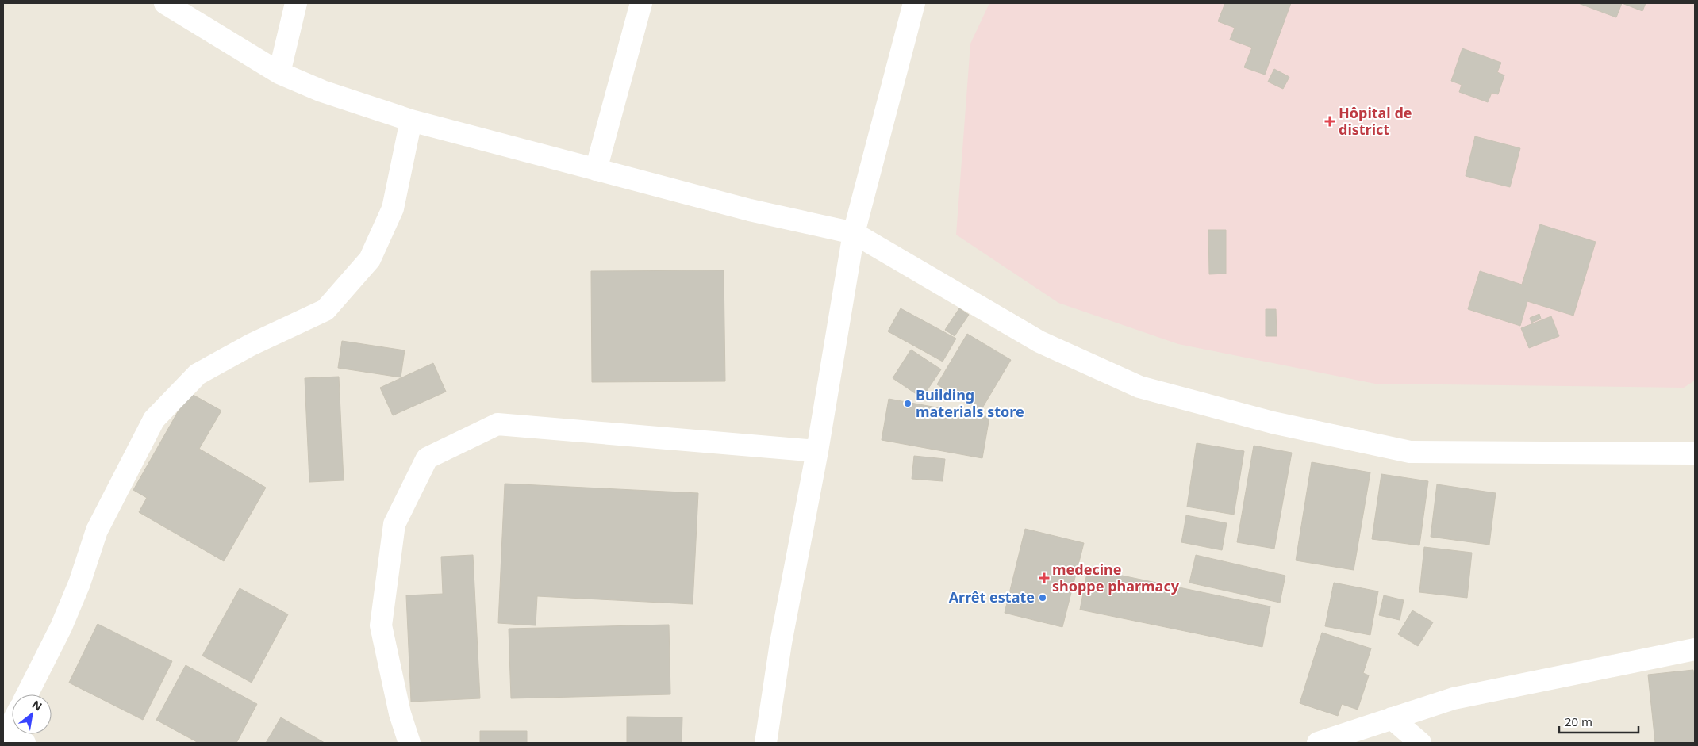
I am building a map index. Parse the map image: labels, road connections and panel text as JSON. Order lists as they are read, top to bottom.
{
  "places": {
    "health": ["Hôpital de district", "medecine shoppe pharmacy"],
    "other": ["Building materials store", "Arrêt estate"]
  },
  "scale_bar": "20 m",
  "north": "top right"
}
